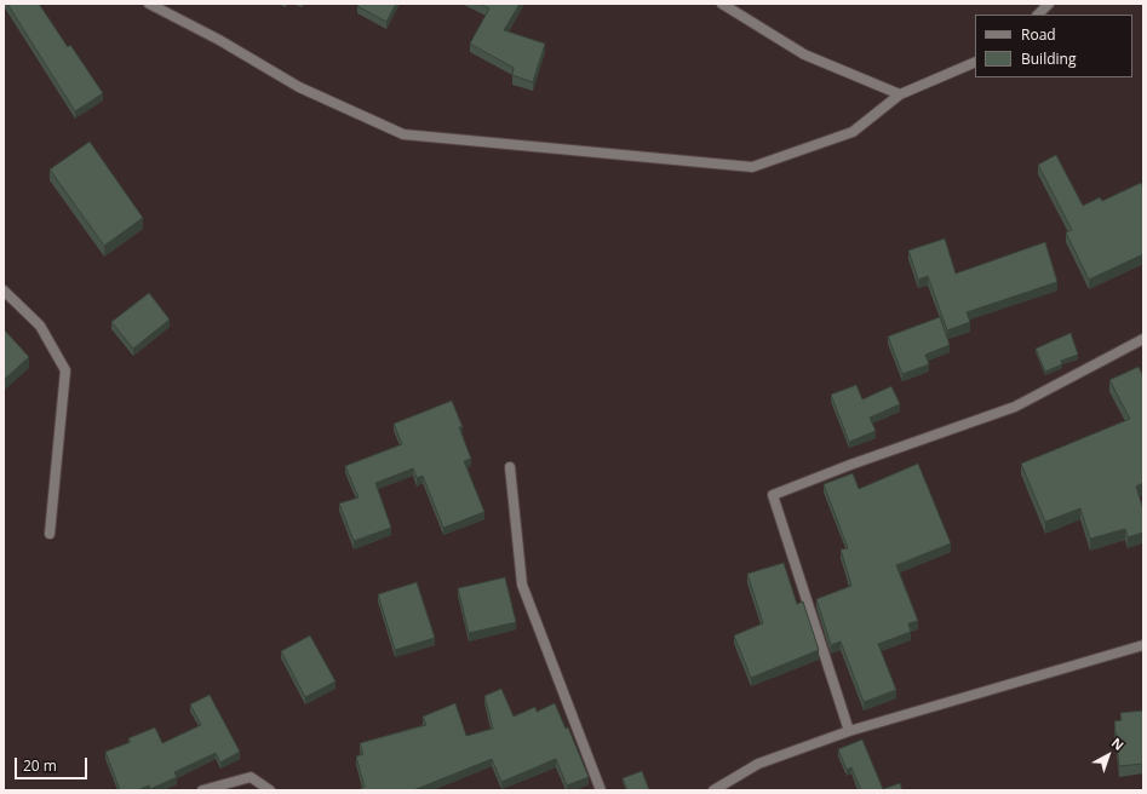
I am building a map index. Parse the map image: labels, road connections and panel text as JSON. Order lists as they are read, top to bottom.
{
  "legend": ["Road", "Building"],
  "scale_bar": "20 m",
  "north": "top right"
}
